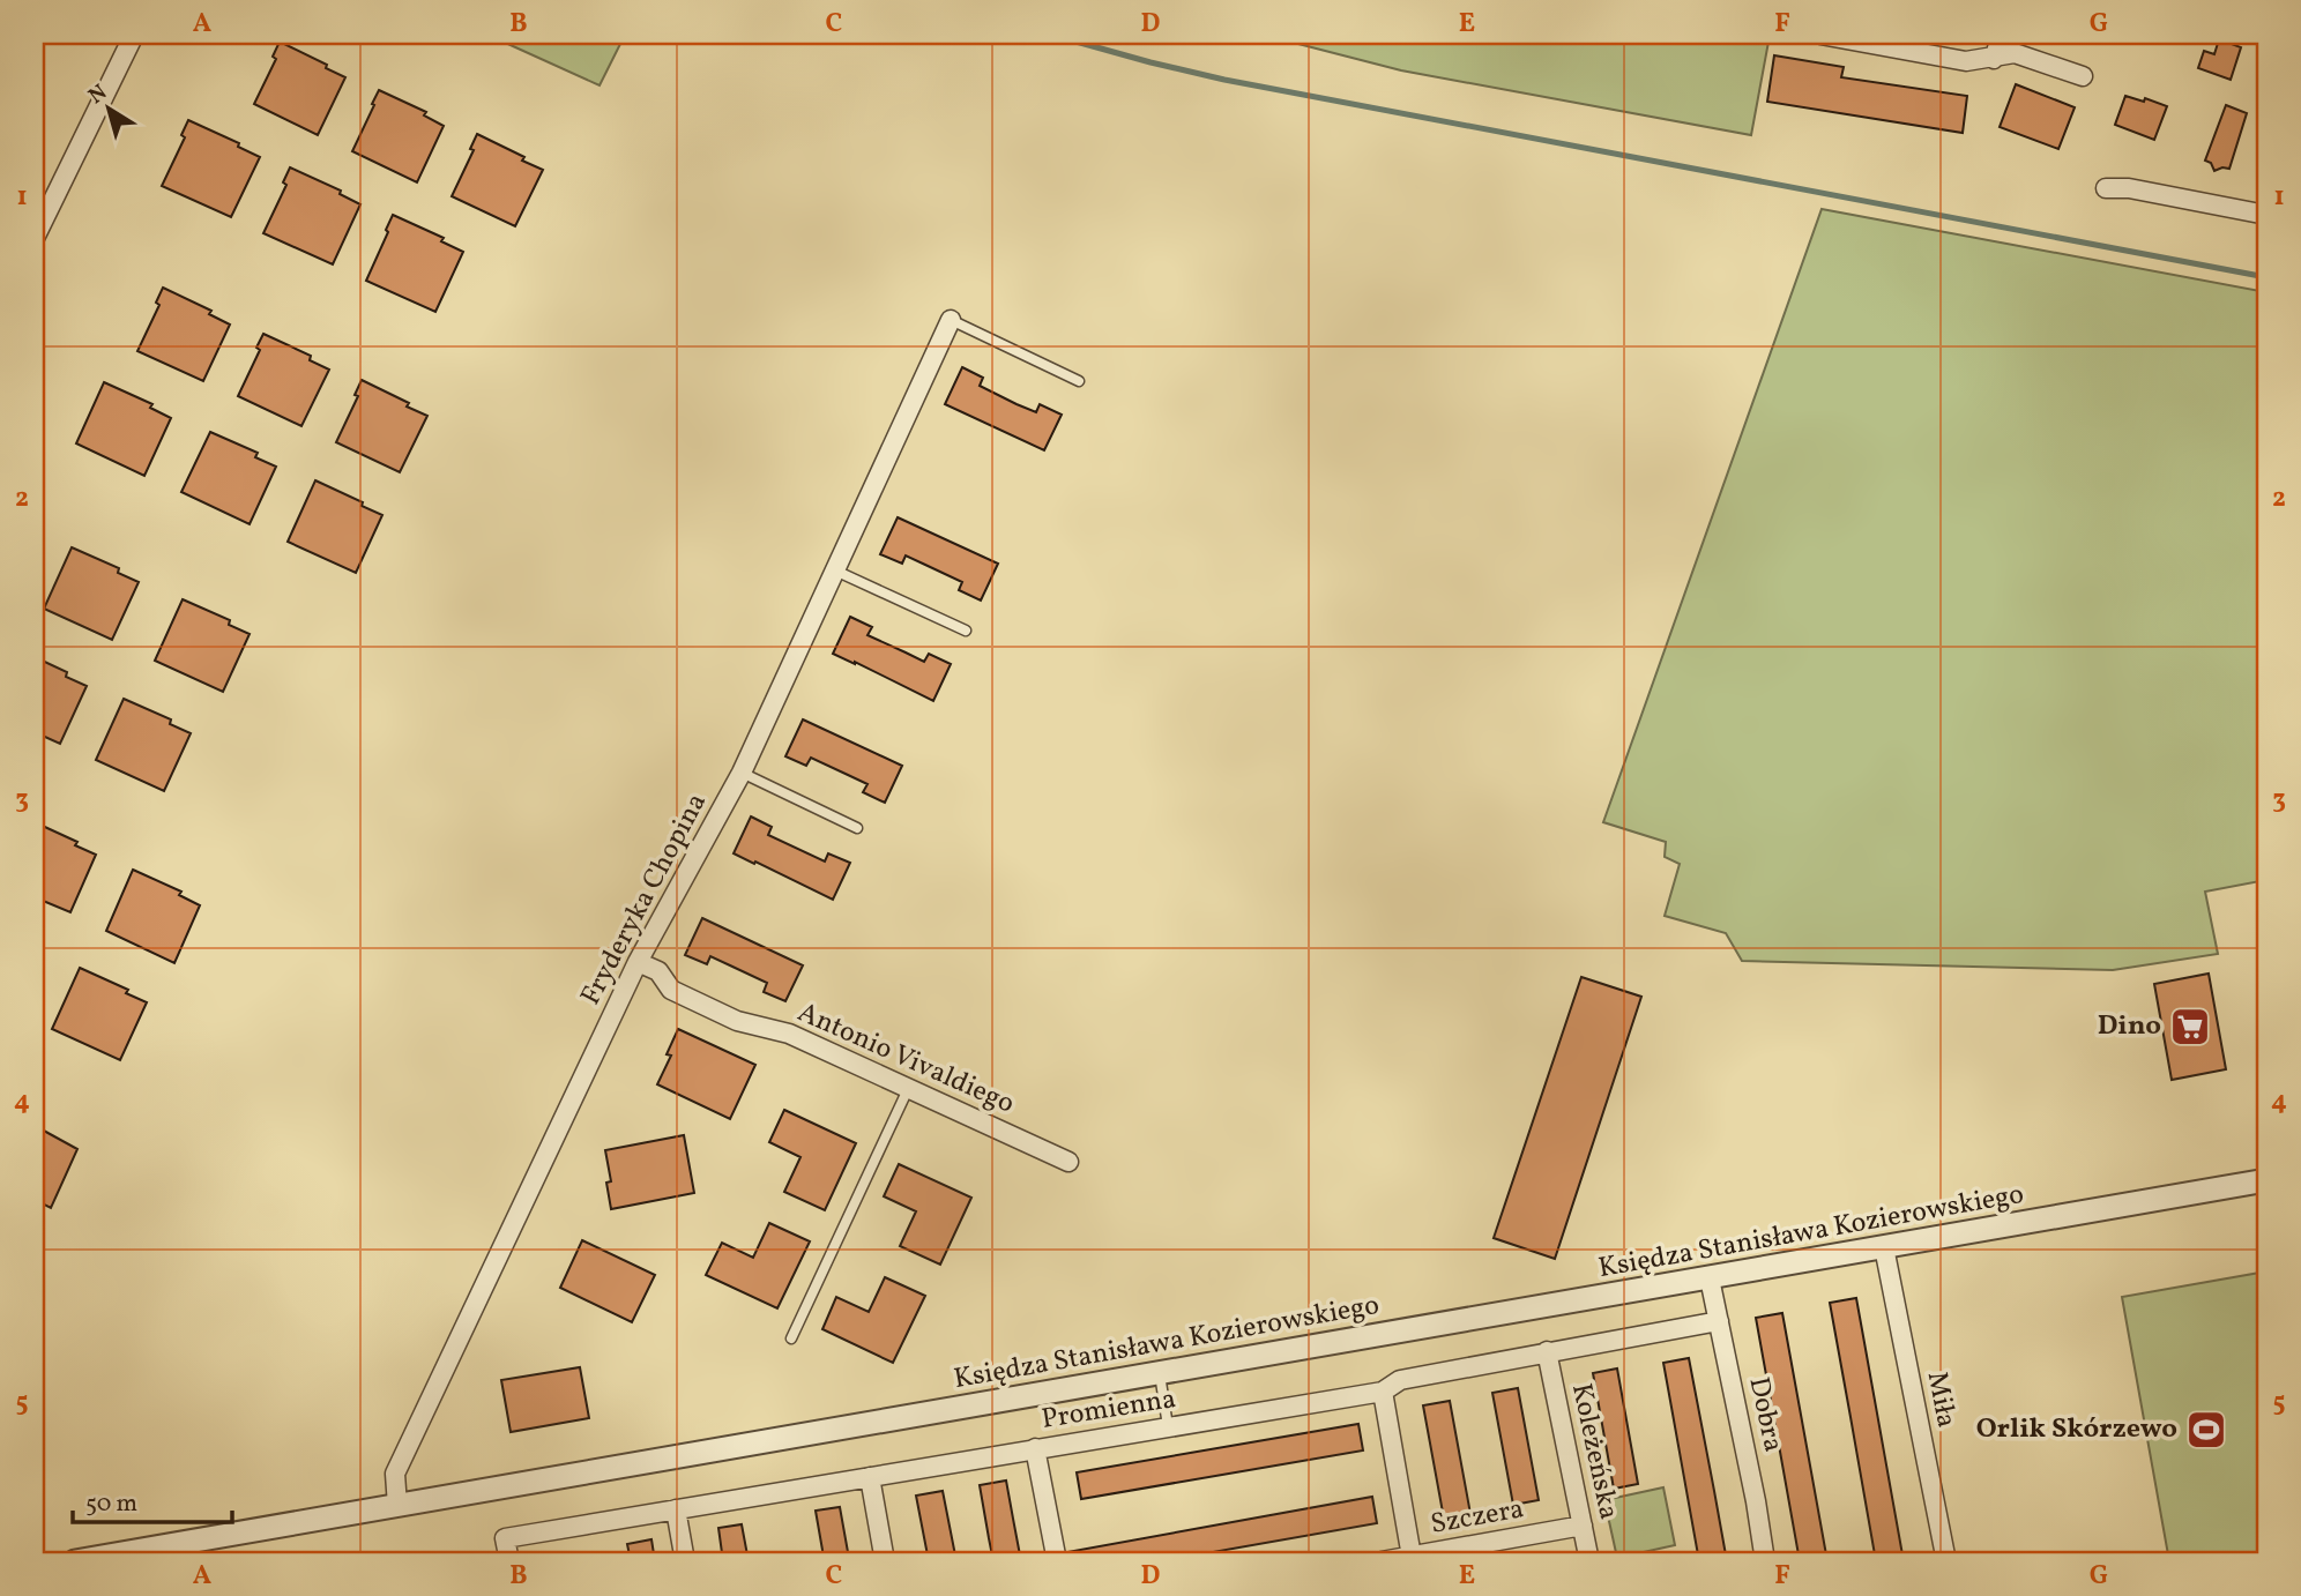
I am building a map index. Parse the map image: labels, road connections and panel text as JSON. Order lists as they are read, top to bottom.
{
  "streets": {
    "street": [
      "Fryderyka Chopina",
      "Antonio Vivaldiego",
      "Księdza Stanisława Kozierowskiego",
      "Miła",
      "Promienna",
      "Dobra",
      "Koleżeńska",
      "Szczera"
    ]
  },
  "crossings": [
    ["Fryderyka Chopina", "Antonio Vivaldiego"],
    ["Fryderyka Chopina", "Księdza Stanisława Kozierowskiego"],
    ["Księdza Stanisława Kozierowskiego", "Miła"],
    ["Księdza Stanisława Kozierowskiego", "Dobra"],
    ["Promienna", "Dobra"],
    ["Promienna", "Koleżeńska"],
    ["Koleżeńska", "Szczera"]
  ],
  "places": {
    "supermarket": ["Dino"],
    "sports": ["Orlik Skórzewo"]
  },
  "scale_bar": "50 m",
  "north": "top left",
  "grid": {
    "columns": [
      "A",
      "B",
      "C",
      "D",
      "E",
      "F",
      "G"
    ],
    "rows": [
      "1",
      "2",
      "3",
      "4",
      "5"
    ]
  }
}
